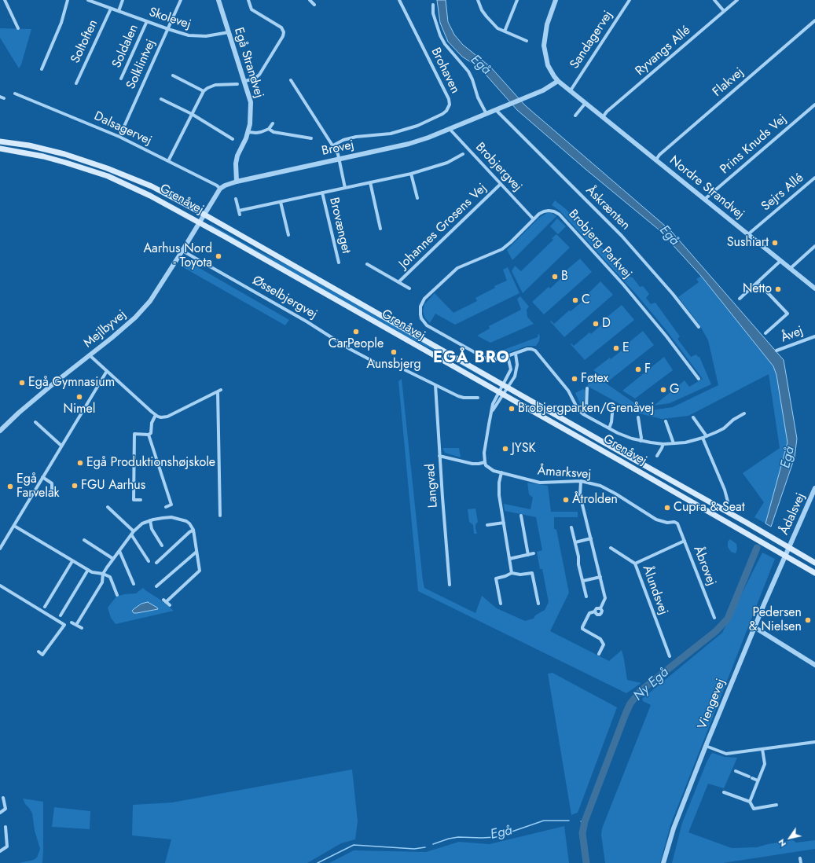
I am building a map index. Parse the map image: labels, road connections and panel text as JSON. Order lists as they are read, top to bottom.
{
  "streets": {
    "main road": ["Grenåvej"],
    "street": [
      "Skolevej",
      "Sandagervej",
      "Soltoften",
      "Soldalen",
      "Ryvangs Allé",
      "Egå Strandvej",
      "Solklintvej",
      "Brohaven",
      "Flakvej",
      "Dalsagervej",
      "Prins Knuds Vej",
      "Brovej",
      "Brobjergvej",
      "Nordre Strandvej",
      "Sejrs Allé",
      "Åskrænten",
      "Brovænget",
      "Johannes Grosens Vej",
      "Brobjerg Parkvej",
      "Øsselbjergvej",
      "Mejlbyvej",
      "Åvej",
      "Åmarksvej",
      "Langvad",
      "Ådalsvej",
      "Åbrovej",
      "Ålundsvej",
      "Viengevej"
    ]
  },
  "crossings": [
    ["Skolevej", "Soltoften"],
    ["Skolevej", "Soldalen"],
    ["Skolevej", "Egå Strandvej"],
    ["Skolevej", "Solklintvej"],
    ["Sandagervej", "Nordre Strandvej"],
    ["Ryvangs Allé", "Nordre Strandvej"],
    ["Egå Strandvej", "Brovej"],
    ["Solklintvej", "Dalsagervej"],
    ["Flakvej", "Nordre Strandvej"],
    ["Dalsagervej", "Brovej"],
    ["Prins Knuds Vej", "Nordre Strandvej"],
    ["Brovej", "Brobjergvej"],
    ["Brovej", "Nordre Strandvej"],
    ["Brovej", "Åskrænten"],
    ["Brovej", "Brovænget"],
    ["Brobjergvej", "Johannes Grosens Vej"],
    ["Brobjergvej", "Brobjerg Parkvej"],
    ["Nordre Strandvej", "Sejrs Allé"],
    ["Grenåvej", "Mejlbyvej"],
    ["Grenåvej", "Ådalsvej"],
    ["Grenåvej", "Viengevej"],
    ["Øsselbjergvej", "Mejlbyvej"],
    ["Åmarksvej", "Åbrovej"],
    ["Ådalsvej", "Viengevej"],
    ["Åbrovej", "Ålundsvej"]
  ],
  "districts": ["EGÅ BRO"],
  "water": ["Egå", "Ny Egå"],
  "places": [
    "Sushiart",
    "Aarhus Nord - Toyota",
    "B",
    "Netto",
    "C",
    "D",
    "CarPeople",
    "E",
    "Aunsbjerg",
    "F",
    "Føtex",
    "Egå Gymnasium",
    "G",
    "Nimel",
    "Brobjergparken/Grenåvej",
    "JYSK",
    "Egå Produktionshøjskole",
    "FGU Aarhus",
    "Egå Farvelak",
    "Åtrolden",
    "Cupra & Seat",
    "Pedersen & Nielsen"
  ],
  "north": "bottom left"
}
